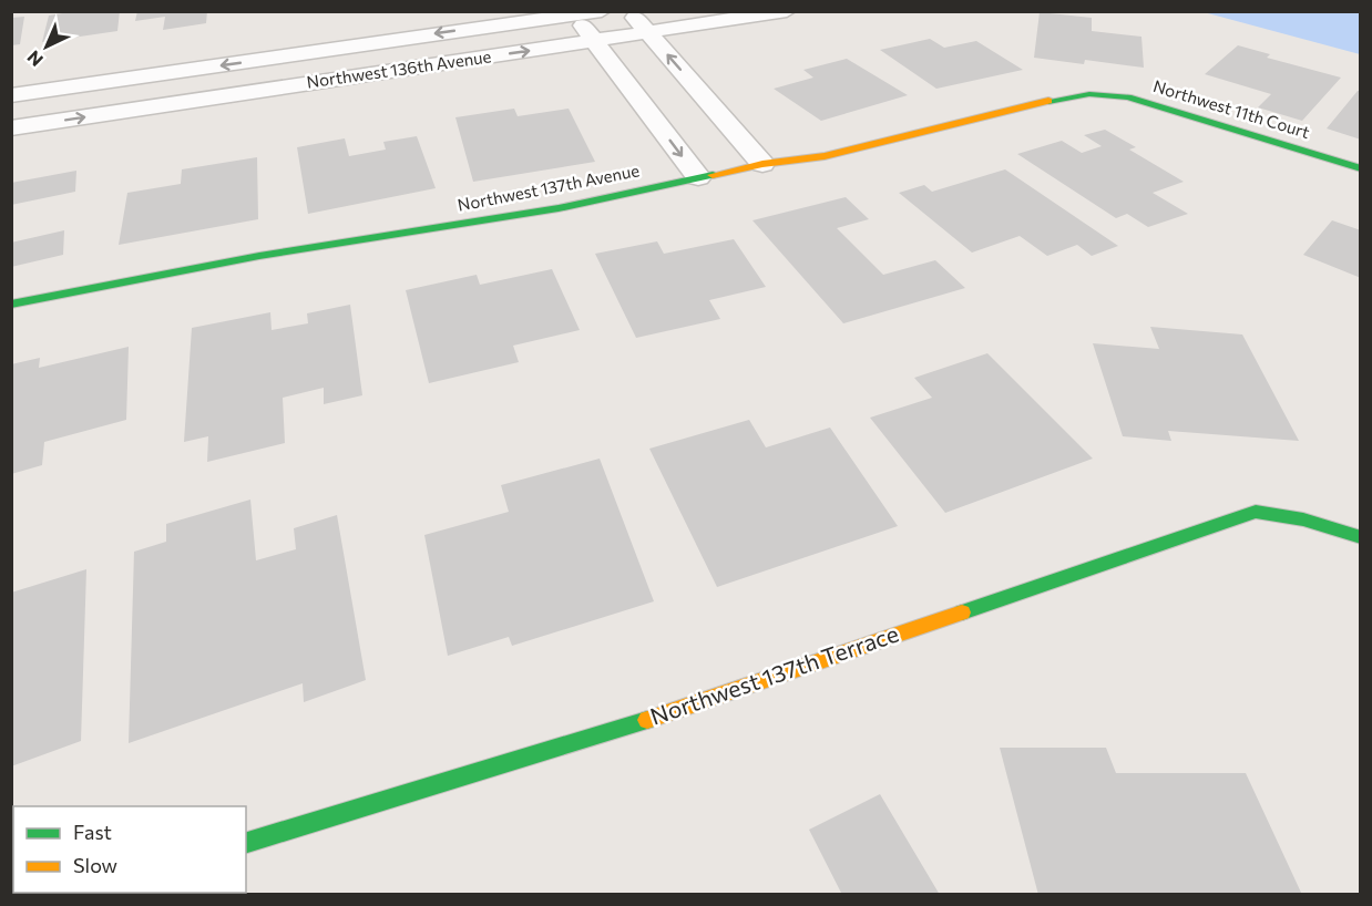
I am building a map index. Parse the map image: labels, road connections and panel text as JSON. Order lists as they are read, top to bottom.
{
  "streets": {
    "street": [
      "Northwest 136th Avenue",
      "Northwest 11th Court",
      "Northwest 137th Avenue",
      "Northwest 137th Terrace"
    ]
  },
  "crossings": [
    ["Northwest 11th Court", "Northwest 137th Avenue"]
  ],
  "legend": ["Fast", "Slow"],
  "north": "bottom left"
}
